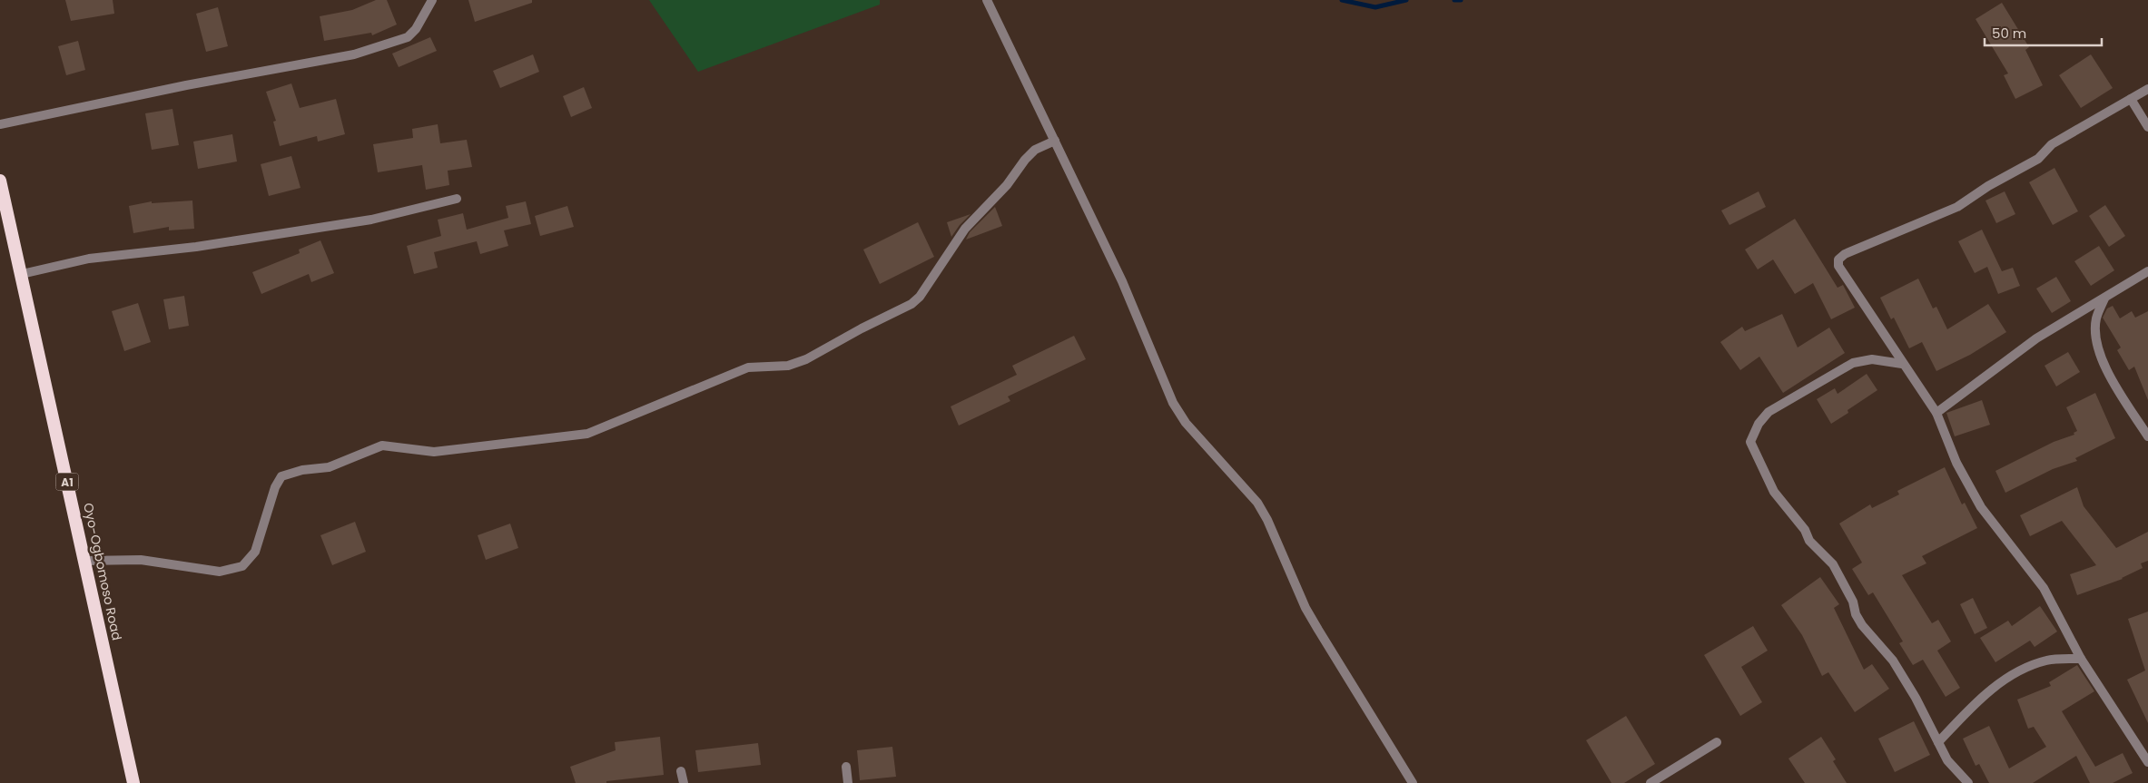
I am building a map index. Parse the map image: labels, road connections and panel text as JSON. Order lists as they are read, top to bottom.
{
  "streets": {
    "highway": ["A1", "Oyo-Ogbomoso Road"]
  },
  "scale_bar": "50 m"
}
